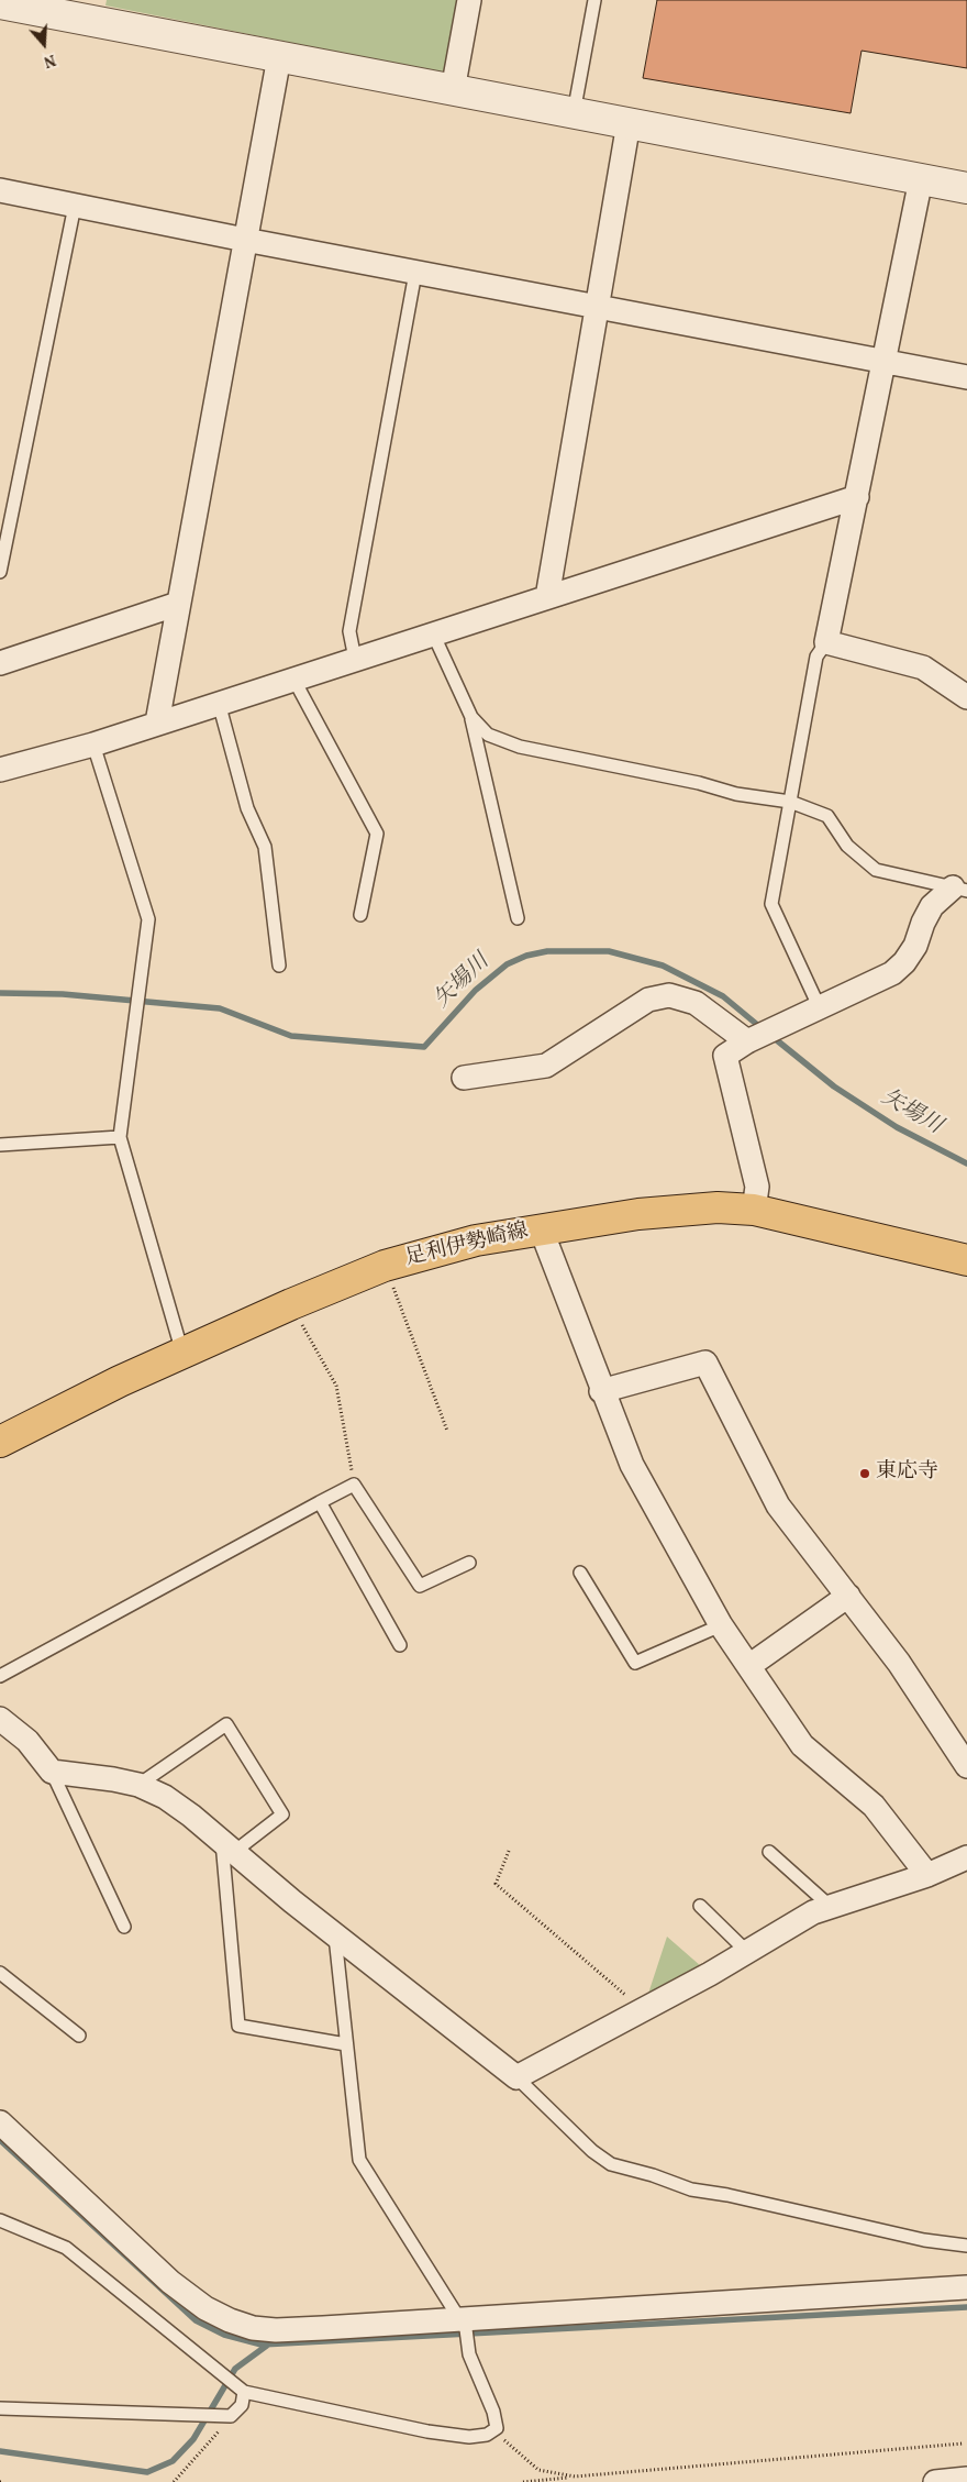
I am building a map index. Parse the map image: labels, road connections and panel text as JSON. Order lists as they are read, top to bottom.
{
  "streets": {
    "main road": ["足利伊勢崎線"]
  },
  "water": ["矢場川"],
  "places": ["東応寺"],
  "north": "bottom"
}
